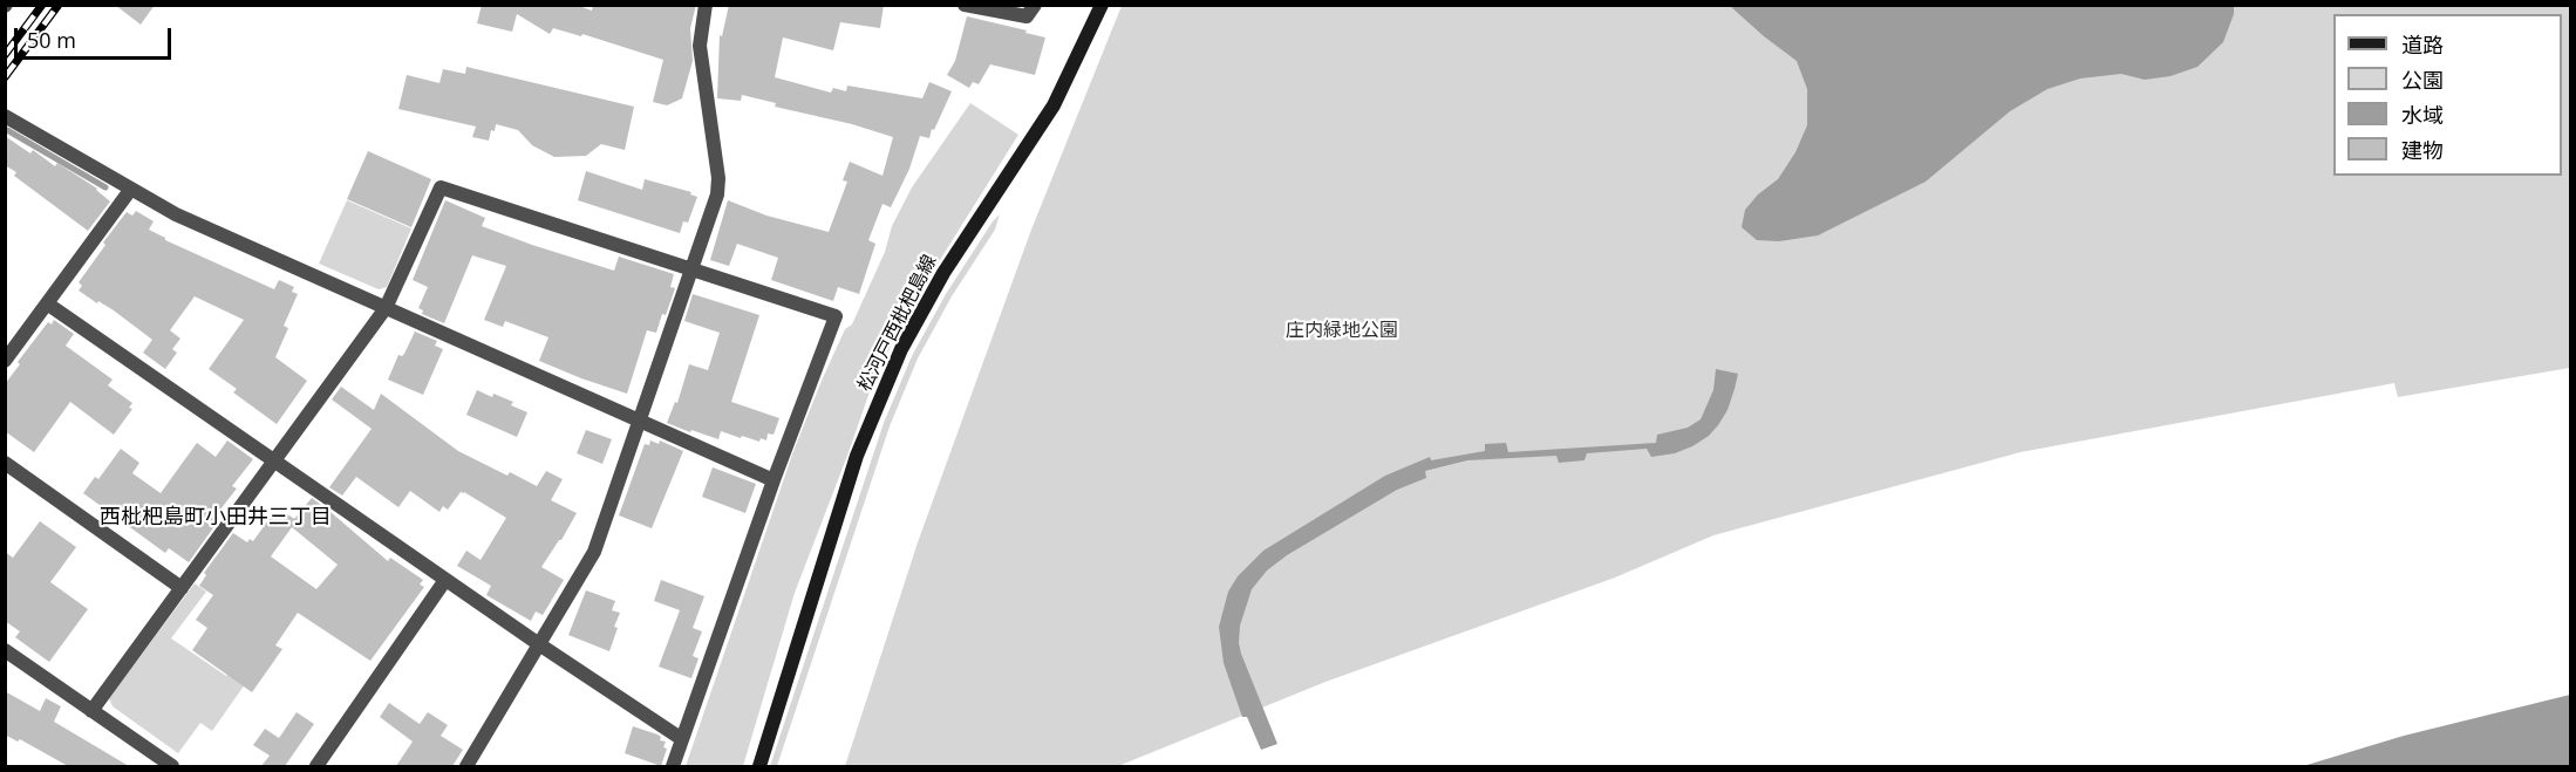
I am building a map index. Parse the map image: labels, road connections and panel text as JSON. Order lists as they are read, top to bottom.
{
  "streets": {
    "main road": ["松河戸西枇杷島線"]
  },
  "districts": ["西枇杷島町小田井三丁目"],
  "parks": ["庄内緑地公園"],
  "legend": [
    "道路",
    "公園",
    "水域",
    "建物"
  ],
  "scale_bar": "50 m"
}
